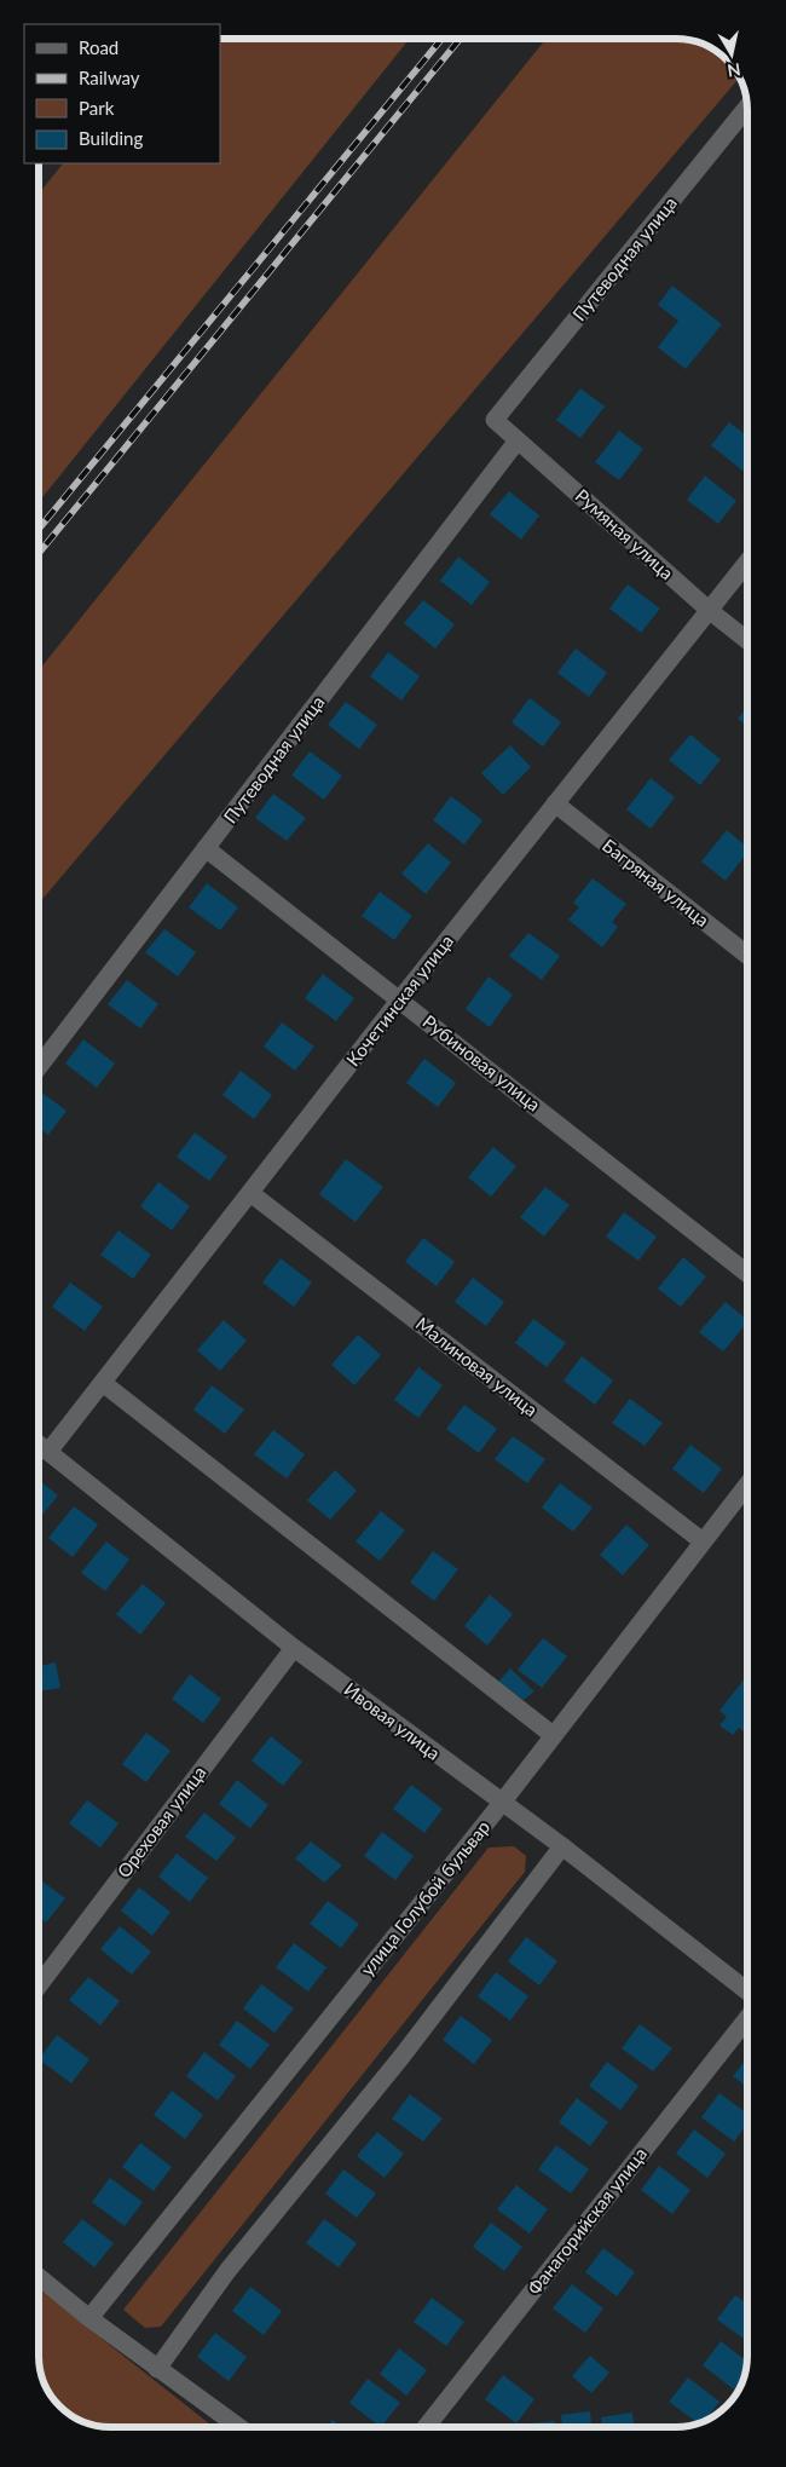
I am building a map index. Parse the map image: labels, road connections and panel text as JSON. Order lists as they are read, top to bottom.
{
  "streets": {
    "street": [
      "Путеводная улица",
      "Румяная улица",
      "Багряная улица",
      "Кочетинская улица",
      "Рубиновая улица",
      "Малиновая улица",
      "Ивовая улица",
      "Ореховая улица",
      "улица Голубой бульвар",
      "Фанагорийская улица"
    ]
  },
  "crossings": [
    ["Путеводная улица", "Румяная улица"],
    ["Путеводная улица", "Рубиновая улица"],
    ["Румяная улица", "Кочетинская улица"],
    ["Багряная улица", "Кочетинская улица"],
    ["Кочетинская улица", "Рубиновая улица"],
    ["Кочетинская улица", "Малиновая улица"],
    ["Кочетинская улица", "Ивовая улица"],
    ["Малиновая улица", "улица Голубой бульвар"],
    ["Ивовая улица", "Ореховая улица"],
    ["Ивовая улица", "улица Голубой бульвар"]
  ],
  "legend": [
    "Road",
    "Railway",
    "Park",
    "Building"
  ],
  "north": "bottom"
}
